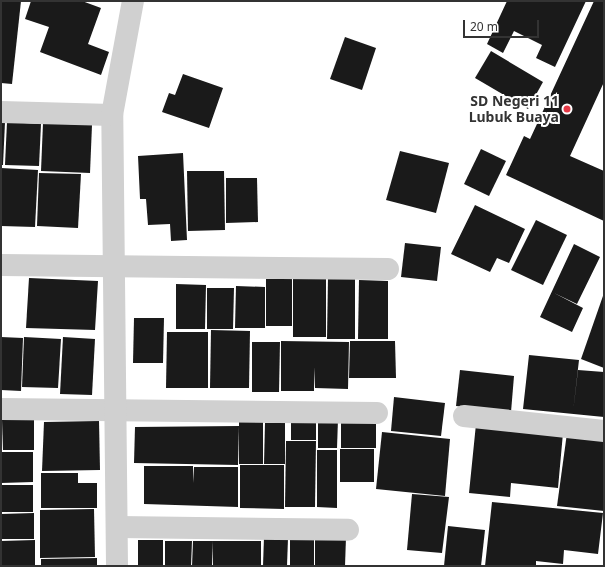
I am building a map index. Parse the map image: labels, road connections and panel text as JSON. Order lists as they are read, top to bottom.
{
  "places": ["SD Negeri 11 Lubuk Buaya"],
  "scale_bar": "20 m"
}
